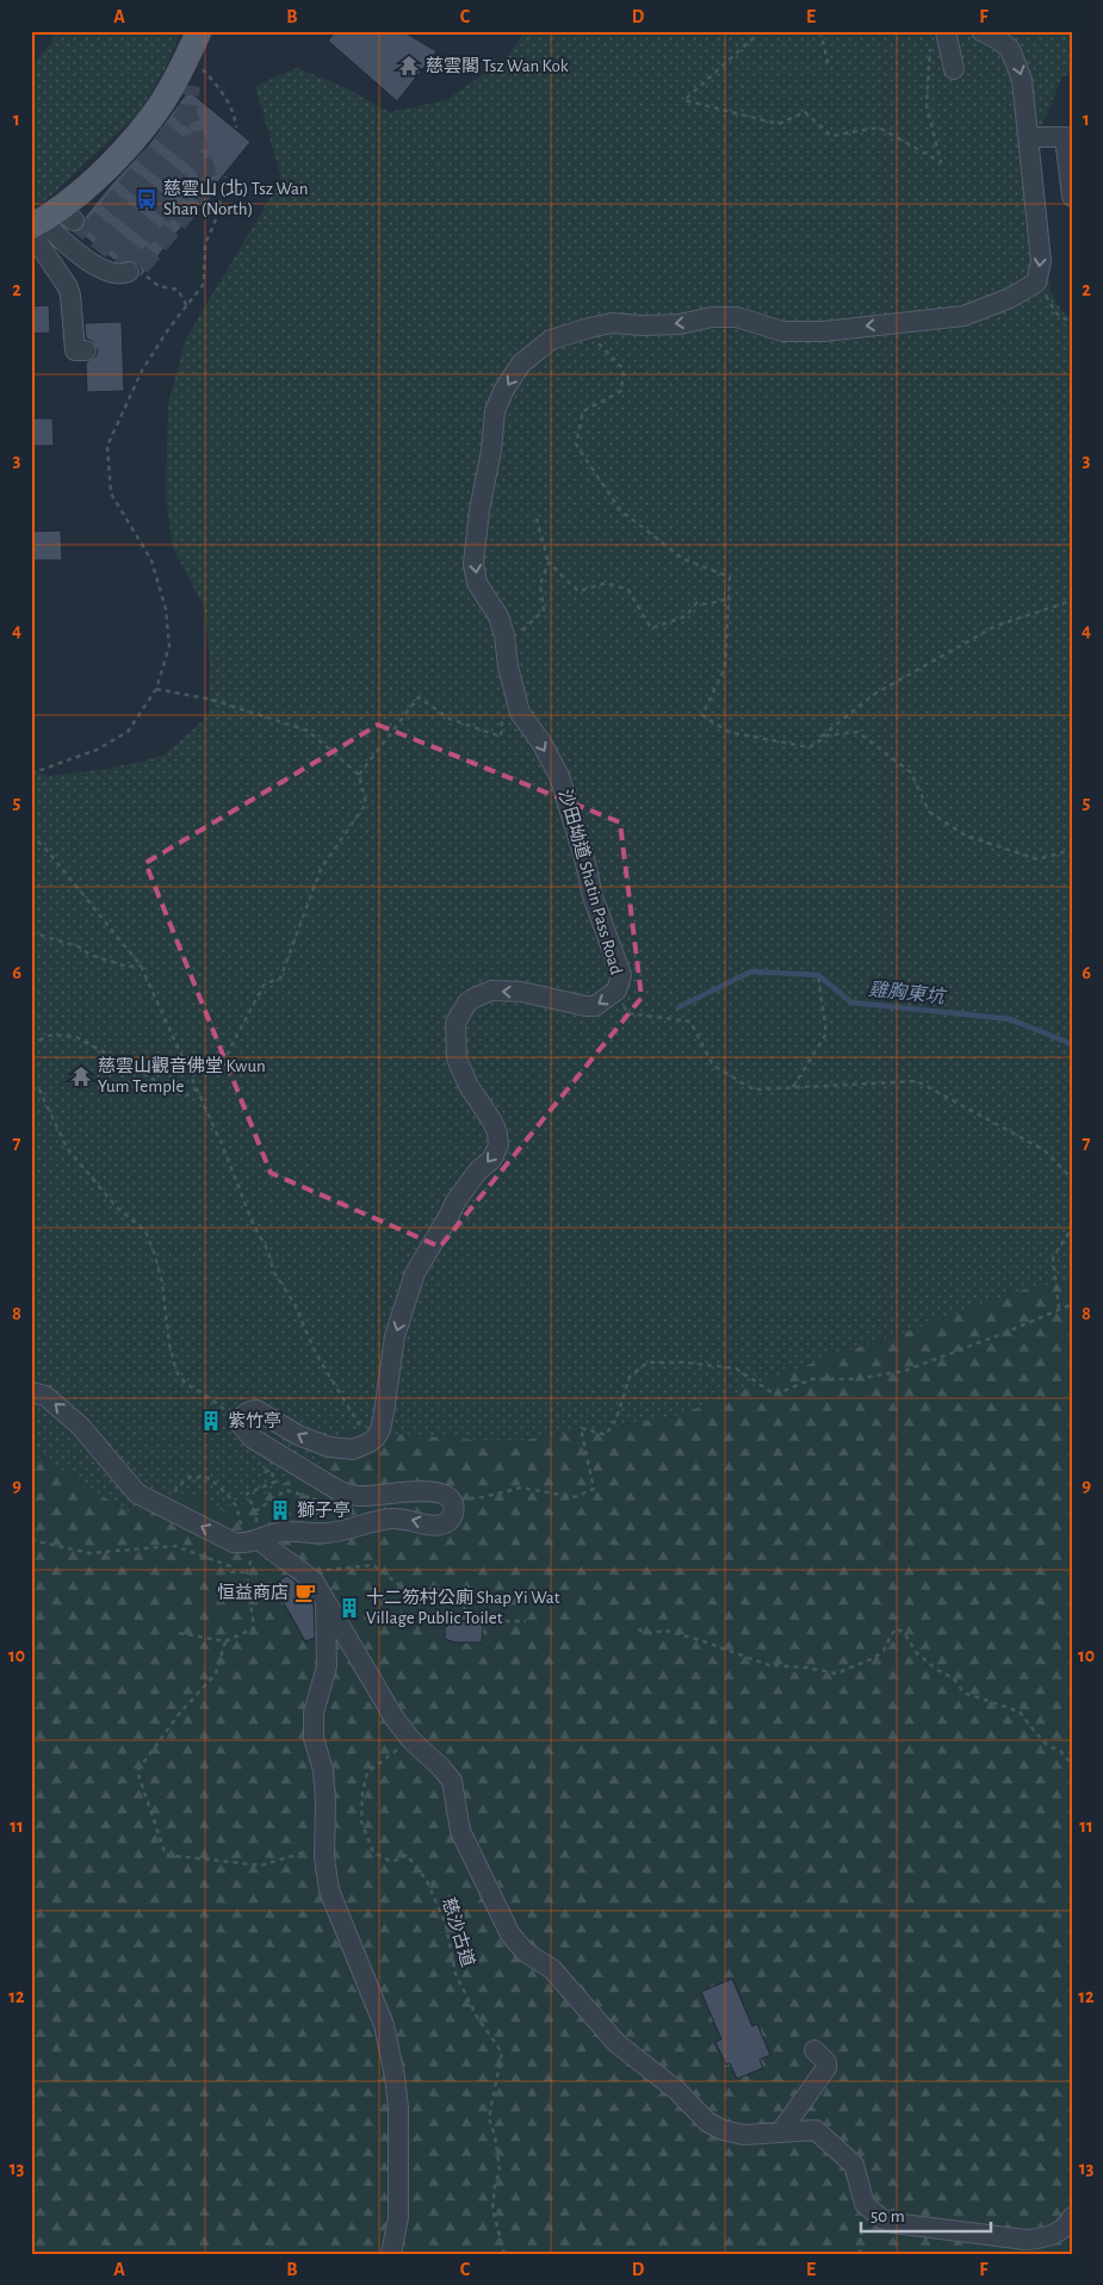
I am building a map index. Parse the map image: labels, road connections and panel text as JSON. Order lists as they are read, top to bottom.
{
  "streets": {
    "street": ["沙田坳道 Shatin Pass Road"],
    "path": ["慈沙古道"]
  },
  "water": ["雞胸東坑"],
  "places": {
    "temple": ["慈雲閣 Tsz Wan Kok", "慈雲山觀音佛堂 Kwun Yum Temple"],
    "bus stop": ["慈雲山 (北) Tsz Wan Shan (North)"],
    "building": ["紫竹亭", "獅子亭", "十二笏村公廁 Shap Yi Wat Village Public Toilet"],
    "cafe": ["恒益商店"]
  },
  "scale_bar": "50 m",
  "grid": {
    "columns": [
      "A",
      "B",
      "C",
      "D",
      "E",
      "F"
    ],
    "rows": [
      "1",
      "2",
      "3",
      "4",
      "5",
      "6",
      "7",
      "8",
      "9",
      "10",
      "11",
      "12",
      "13"
    ]
  }
}
